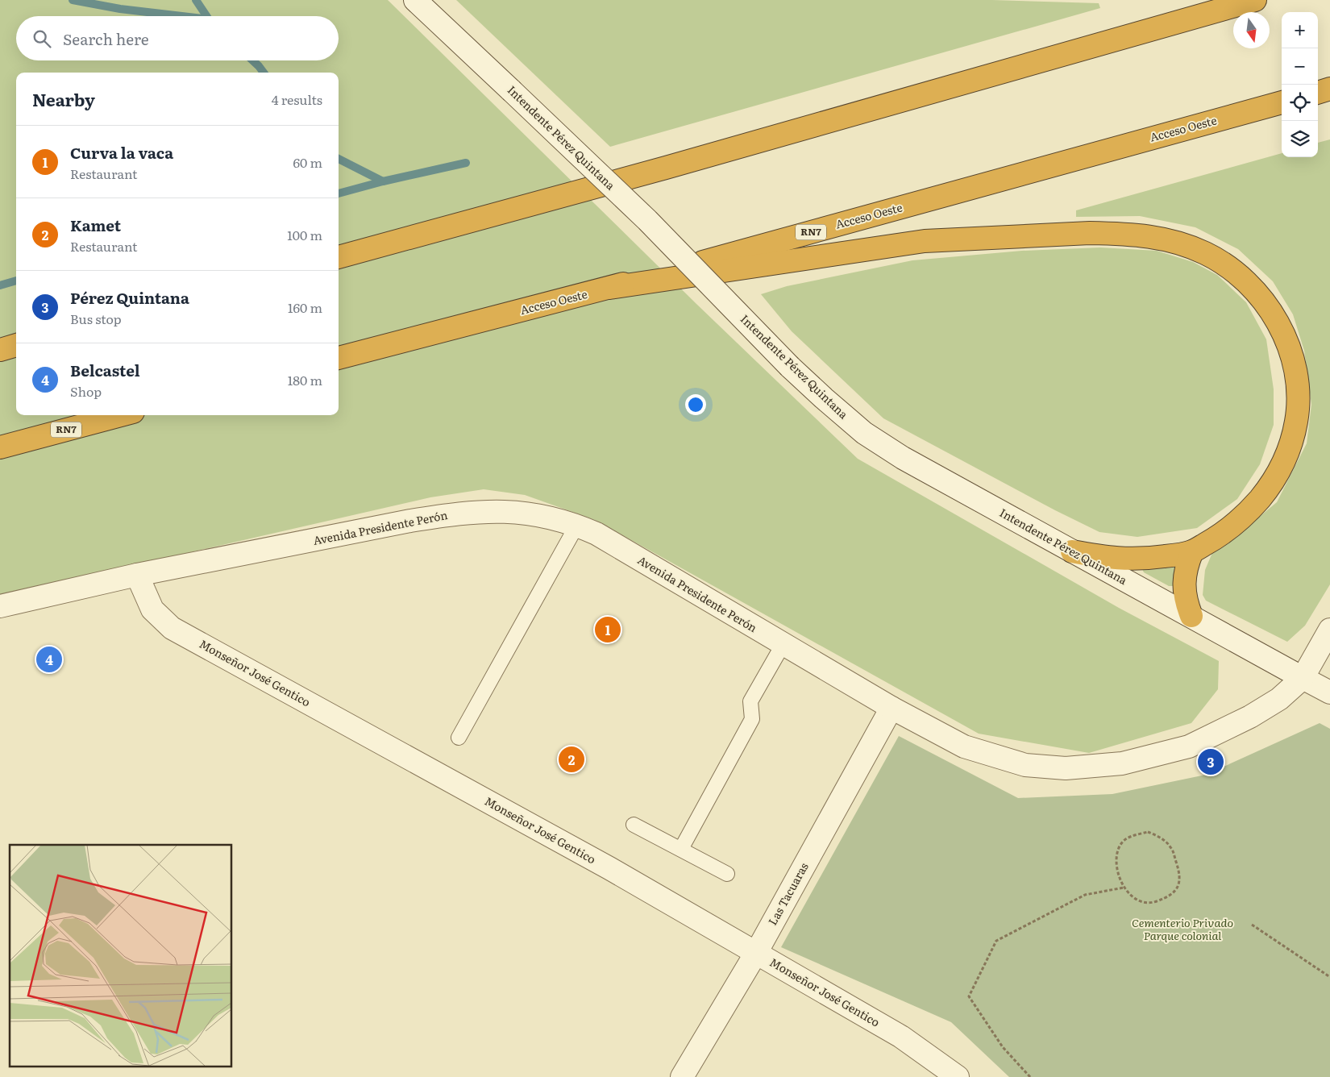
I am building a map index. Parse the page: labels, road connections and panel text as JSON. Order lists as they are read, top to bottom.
{
  "streets": {
    "highway": ["Acceso Oeste", "RN7"],
    "street": [
      "Intendente Pérez Quintana",
      "Avenida Presidente Perón",
      "Monseñor José Gentico",
      "Las Tacuaras"
    ]
  },
  "crossings": [
    ["Intendente Pérez Quintana", "Avenida Presidente Perón"],
    ["Avenida Presidente Perón", "Monseñor José Gentico"],
    ["Avenida Presidente Perón", "Las Tacuaras"],
    ["Monseñor José Gentico", "Las Tacuaras"]
  ],
  "parks": ["Cementerio Privado Parque colonial"],
  "north": "bottom",
  "page": {
    "map_buttons": ["+", "−"],
    "search": "Search here",
    "heading": ["Nearby", "4 results"],
    "list": [
      {
        "mark": "1",
        "name": "Curva la vaca",
        "note": "Restaurant",
        "value": "60 m"
      },
      {
        "mark": "2",
        "name": "Kamet",
        "note": "Restaurant",
        "value": "100 m"
      },
      {
        "mark": "3",
        "name": "Pérez Quintana",
        "note": "Bus stop",
        "value": "160 m"
      },
      {
        "mark": "4",
        "name": "Belcastel",
        "note": "Shop",
        "value": "180 m"
      }
    ],
    "pins": [
      "1",
      "4",
      "2",
      "3"
    ]
  }
}
